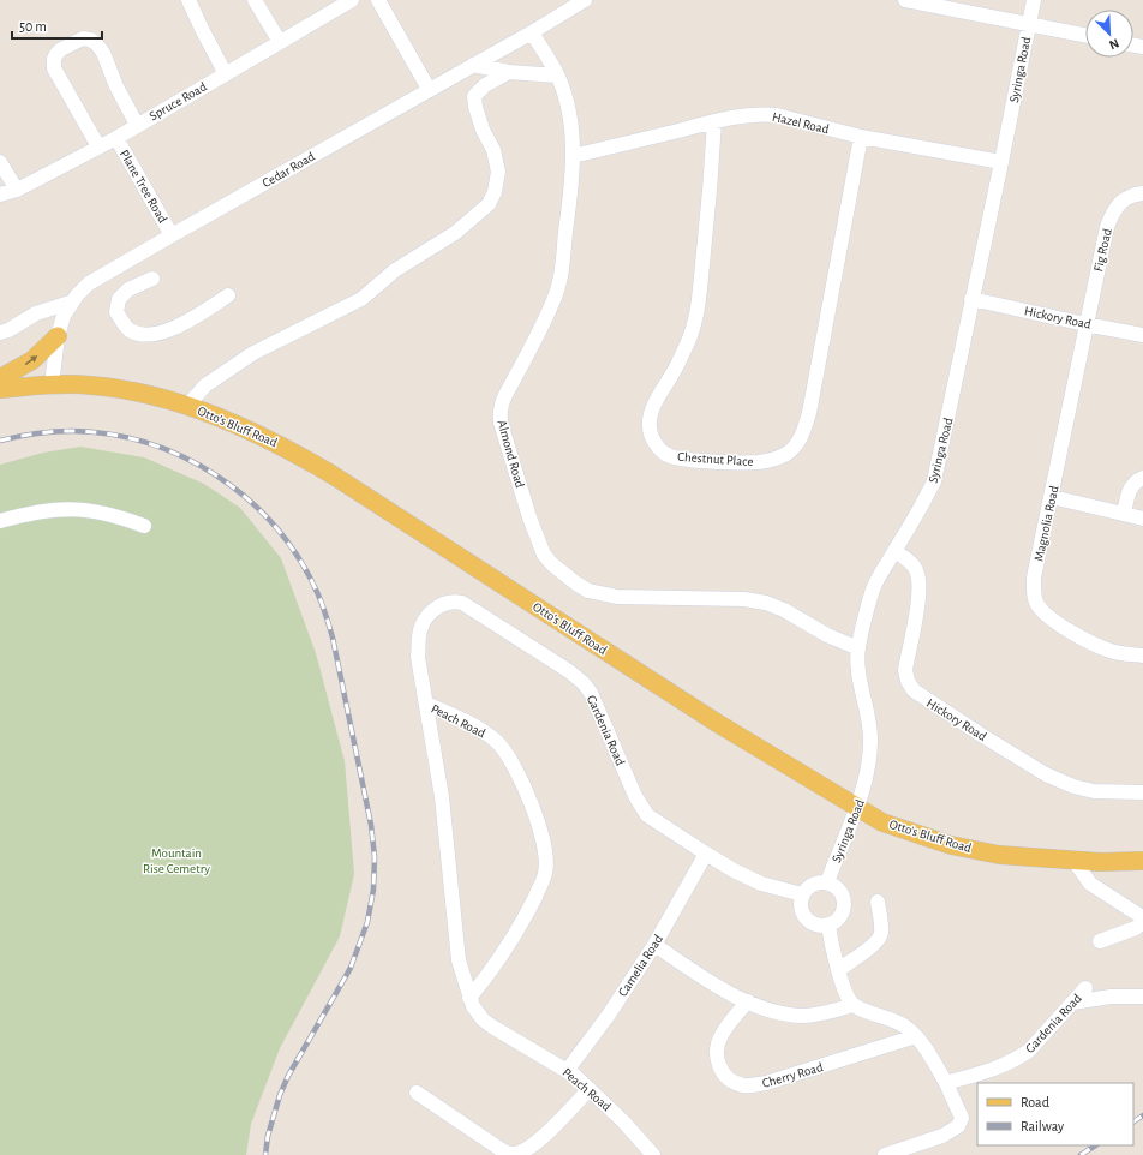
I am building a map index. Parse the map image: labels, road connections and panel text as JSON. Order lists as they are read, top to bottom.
{
  "streets": {
    "main road": ["Otto's Bluff Road"],
    "street": [
      "Syringa Road",
      "Spruce Road",
      "Hazel Road",
      "Cedar Road",
      "Plane Tree Road",
      "Fig Road",
      "Hickory Road",
      "Almond Road",
      "Chestnut Place",
      "Magnolia Road",
      "Peach Road",
      "Gardenia Road",
      "Camelia Road",
      "Cherry Road"
    ]
  },
  "crossings": [
    ["Syringa Road", "Hazel Road"],
    ["Syringa Road", "Hickory Road"],
    ["Syringa Road", "Otto's Bluff Road"],
    ["Syringa Road", "Almond Road"],
    ["Syringa Road", "Gardenia Road"],
    ["Spruce Road", "Plane Tree Road"],
    ["Hazel Road", "Almond Road"],
    ["Hazel Road", "Chestnut Place"],
    ["Cedar Road", "Plane Tree Road"],
    ["Cedar Road", "Otto's Bluff Road"],
    ["Cedar Road", "Almond Road"],
    ["Fig Road", "Hickory Road"],
    ["Fig Road", "Magnolia Road"],
    ["Hickory Road", "Magnolia Road"],
    ["Peach Road", "Gardenia Road"],
    ["Peach Road", "Camelia Road"],
    ["Gardenia Road", "Camelia Road"]
  ],
  "parks": ["Mountain Rise Cemetry"],
  "legend": ["Road", "Railway"],
  "scale_bar": "50 m",
  "north": "bottom right"
}
